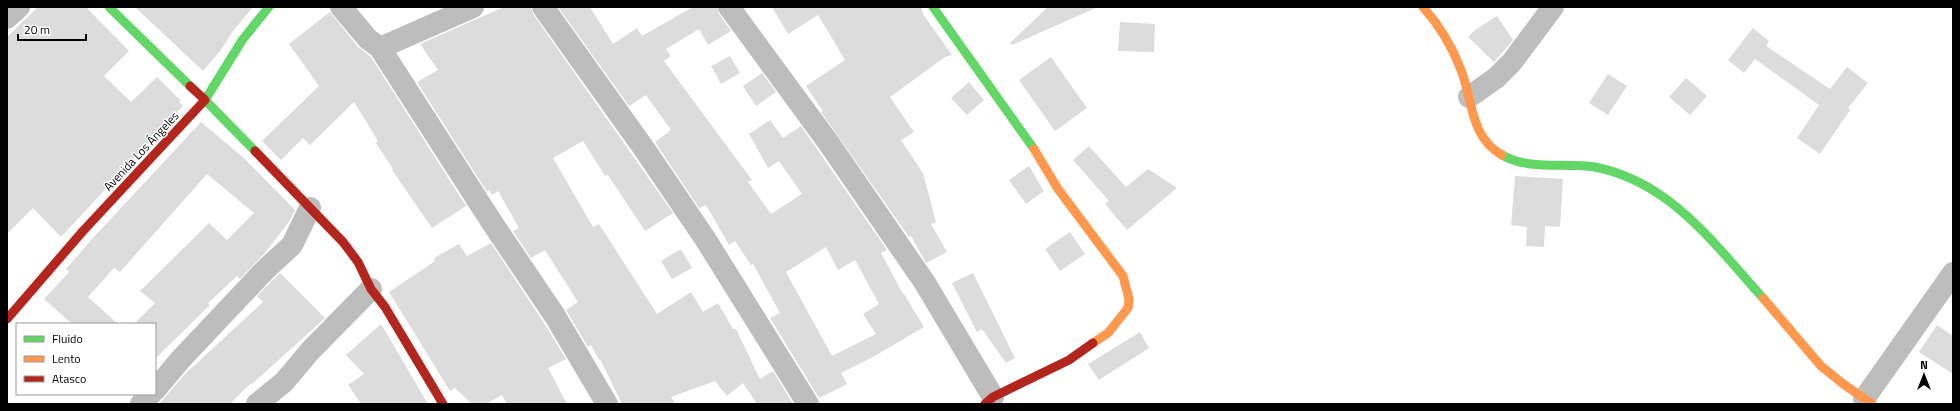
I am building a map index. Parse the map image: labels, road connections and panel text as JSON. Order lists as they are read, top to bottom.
{
  "streets": {
    "street": ["Avenida Los Ángeles"]
  },
  "legend": ["Fluido", "Lento", "Atasco"],
  "scale_bar": "20 m",
  "north": "top"
}
